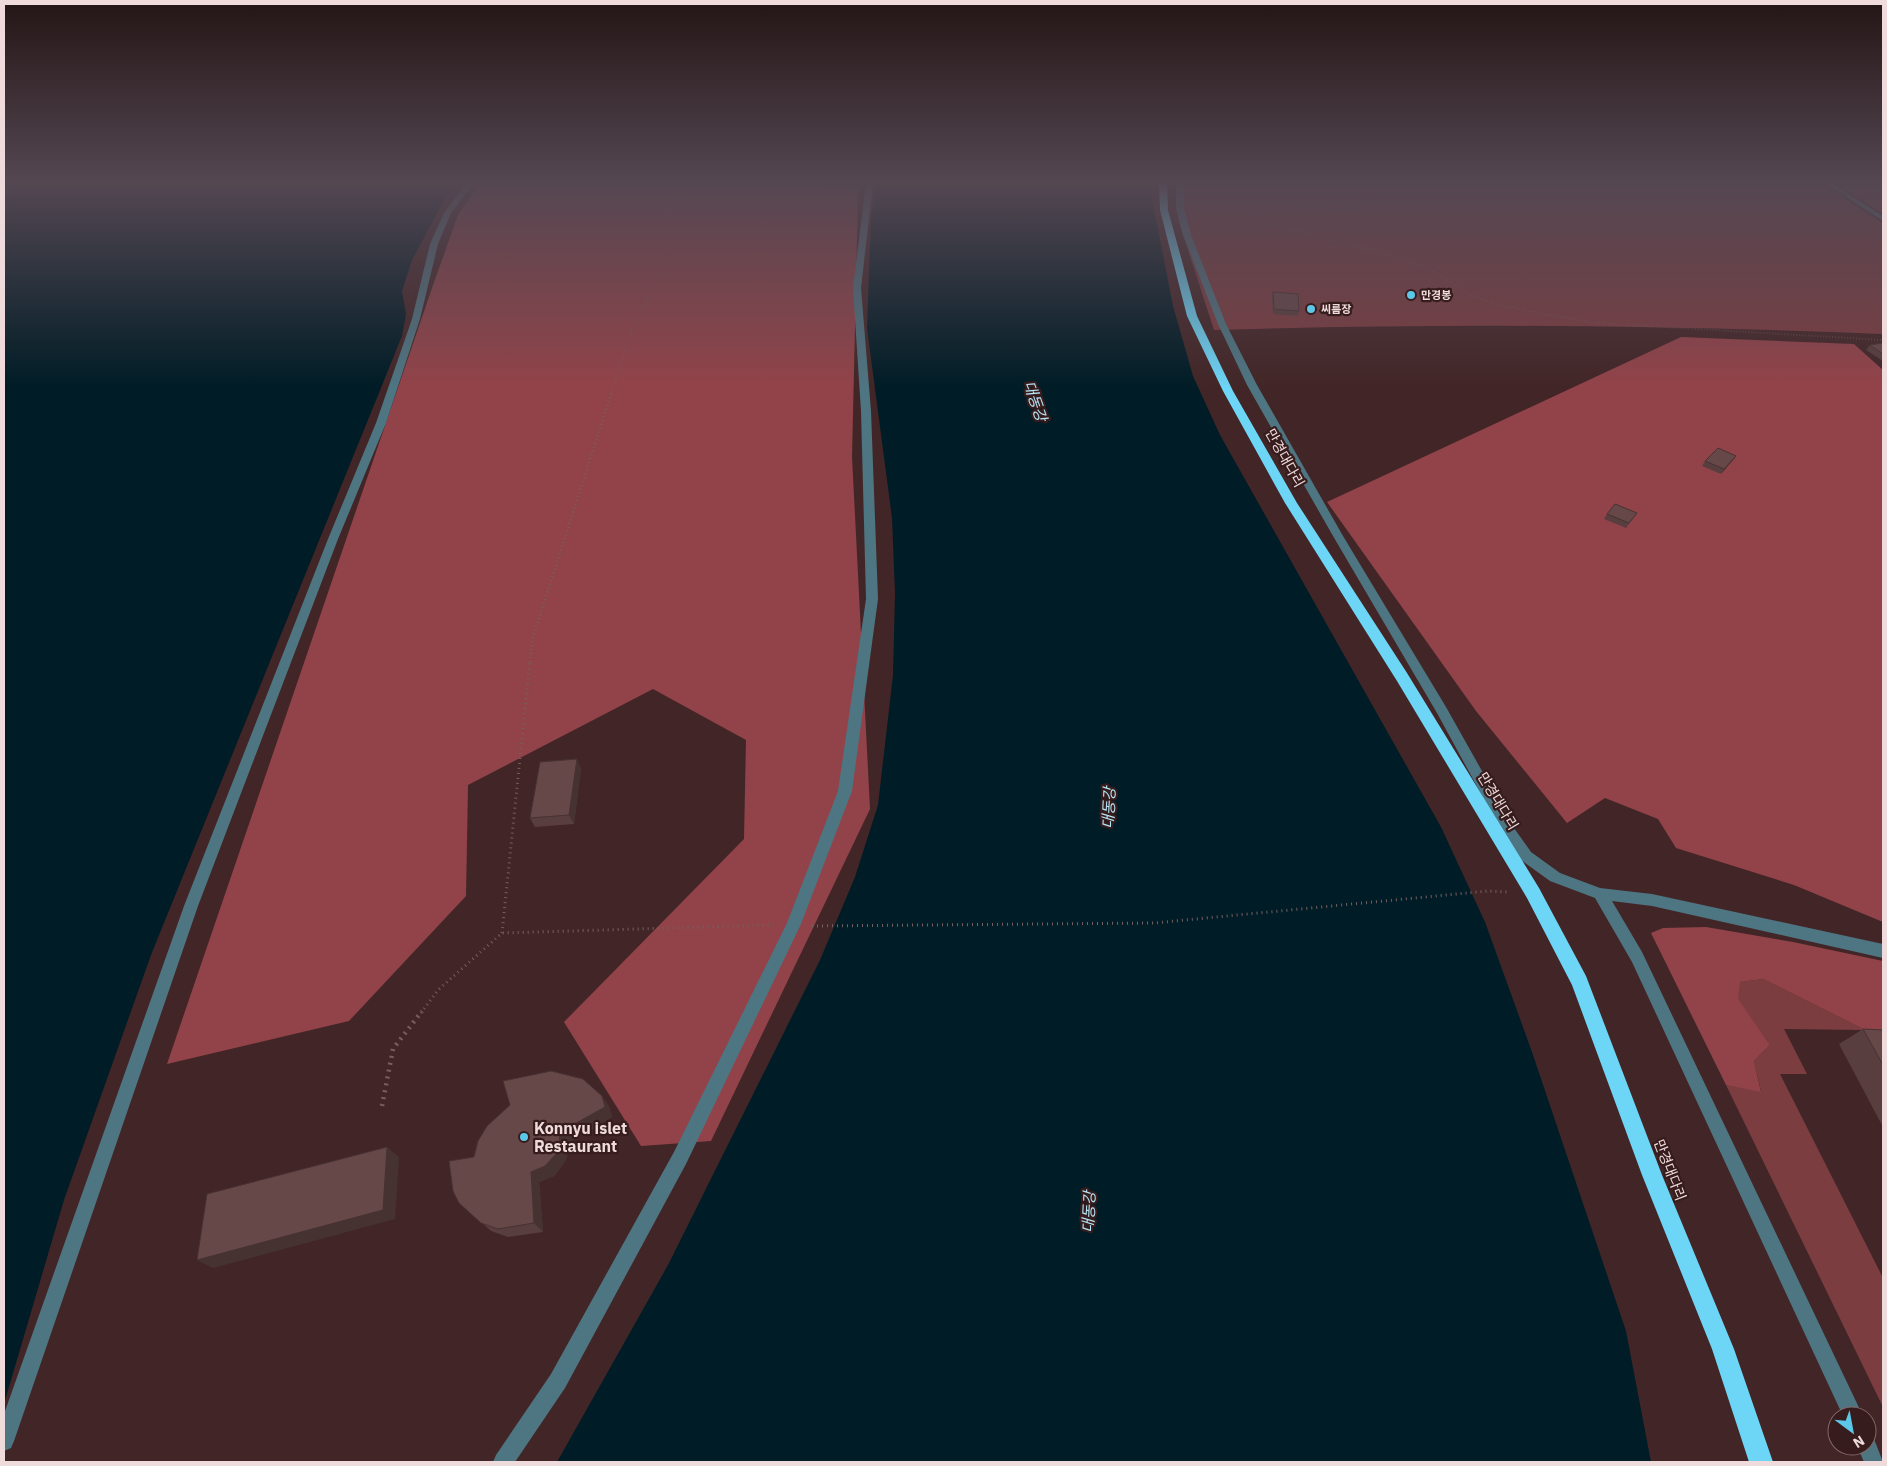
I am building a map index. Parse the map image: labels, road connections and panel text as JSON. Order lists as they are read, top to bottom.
{
  "streets": {
    "highway": ["만경대다리"]
  },
  "water": ["대동강"],
  "places": ["만경봉", "씨름장", "Konnyu islet Restaurant"],
  "north": "bottom right"
}
